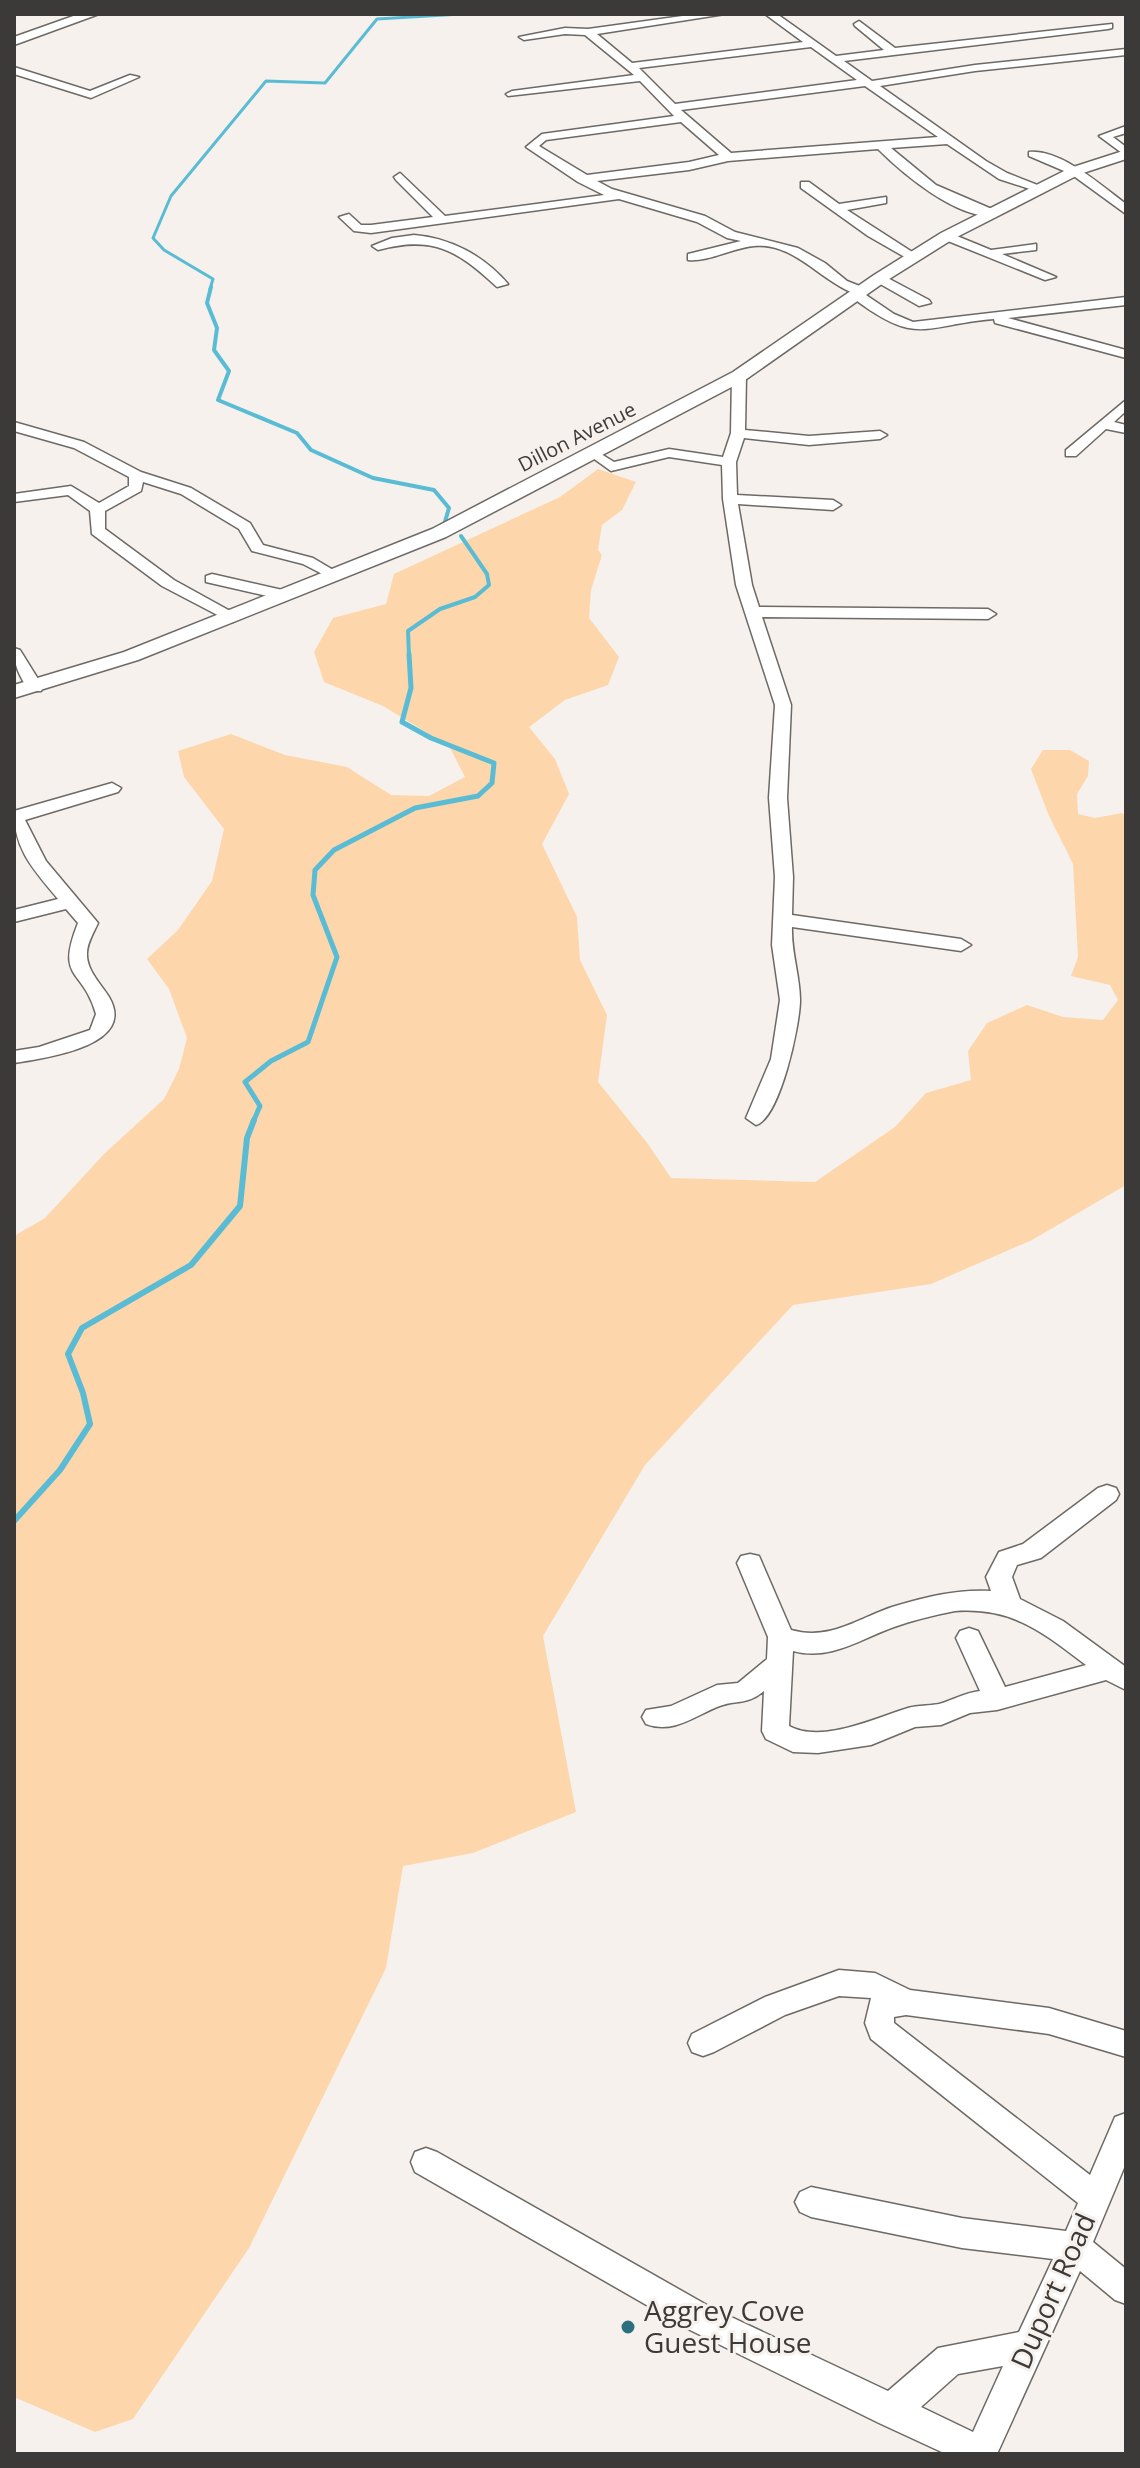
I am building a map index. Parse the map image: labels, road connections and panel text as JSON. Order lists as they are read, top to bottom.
{
  "streets": {
    "street": ["Dillon Avenue", "Duport Road"]
  },
  "places": ["Aggrey Cove Guest House"]
}
